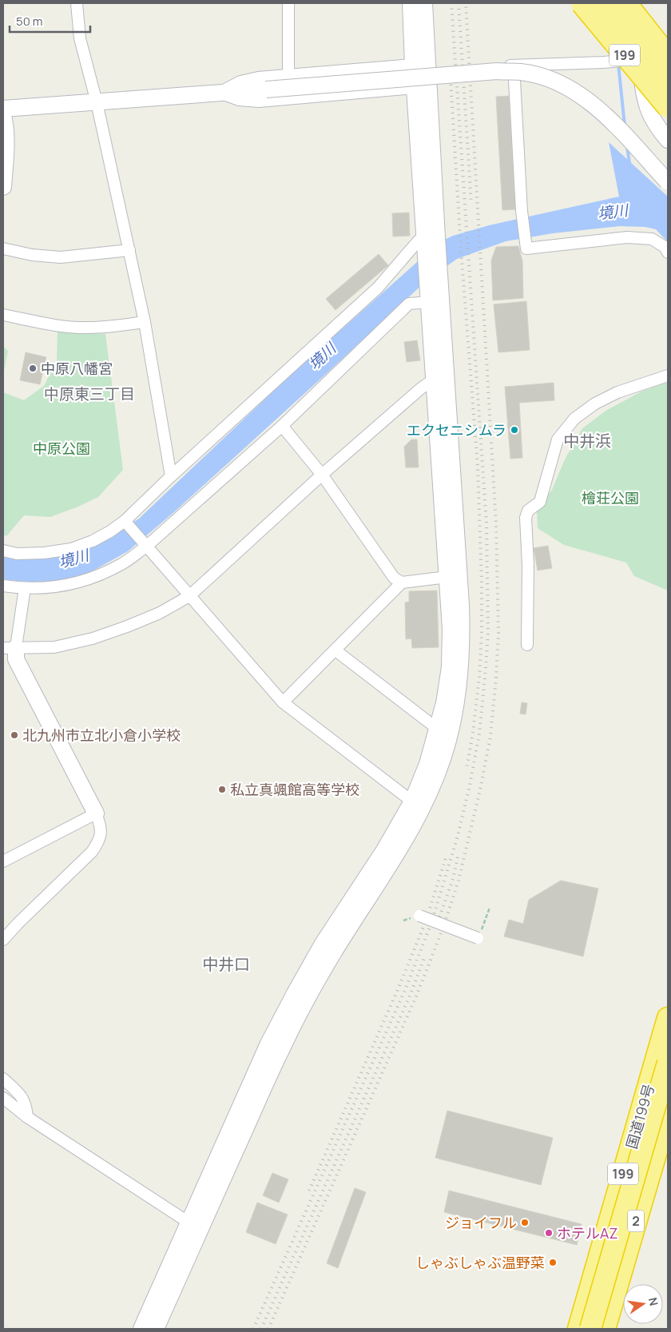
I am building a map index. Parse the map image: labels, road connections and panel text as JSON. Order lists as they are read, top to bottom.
{
  "streets": {
    "highway": ["199", "国道199号", "2"]
  },
  "crossings": [
    ["国道199号", "2"]
  ],
  "districts": ["中原東三丁目", "中井浜", "中井口"],
  "water": ["境川"],
  "parks": ["中原公園", "檜荘公園"],
  "places": [
    "中原八幡宮",
    "エクセニシムラ",
    "北九州市立北小倉小学校",
    "私立真颯館高等学校",
    "ジョイフル",
    "ホテルAZ",
    "しゃぶしゃぶ温野菜"
  ],
  "scale_bar": "50 m",
  "north": "right"
}
